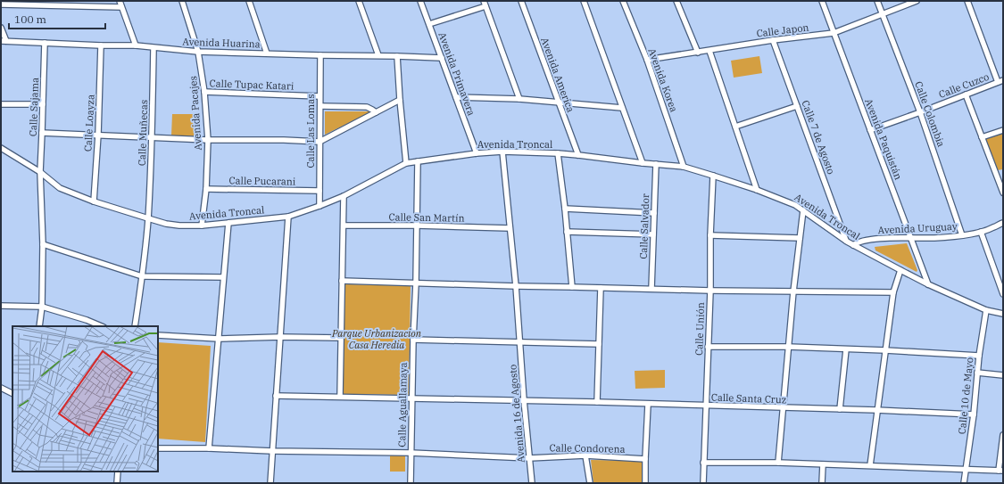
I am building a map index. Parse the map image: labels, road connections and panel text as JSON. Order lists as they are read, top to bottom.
{
  "streets": {
    "street": [
      "Calle Japon",
      "Avenida Huarina",
      "Avenida Primavera",
      "Avenida America",
      "Avenida Korea",
      "Calle Tupac Katari",
      "Calle Cuzco",
      "Calle Sajama",
      "Avenida Pacajes",
      "Calle Colombia",
      "Calle Loayza",
      "Calle Las Lomas",
      "Calle Muñecas",
      "Calle 7 de Agosto",
      "Avenida Paquistán",
      "Avenida Troncal",
      "Calle Pucarani",
      "Calle San Martín",
      "Calle Salvador",
      "Avenida Uruguay",
      "Calle Unión",
      "Calle 10 de Mayo",
      "Calle Santa Cruz",
      "Calle Aguallamaya",
      "Avenida 16 de Agosto",
      "Calle Condorena"
    ]
  },
  "crossings": [
    ["Calle Japon", "Avenida Korea"],
    ["Calle Japon", "Calle Colombia"],
    ["Calle Japon", "Calle 7 de Agosto"],
    ["Calle Japon", "Avenida Paquistán"],
    ["Avenida Huarina", "Avenida Primavera"],
    ["Avenida Huarina", "Calle Sajama"],
    ["Avenida Huarina", "Avenida Pacajes"],
    ["Avenida Huarina", "Calle Loayza"],
    ["Avenida Huarina", "Calle Las Lomas"],
    ["Avenida Huarina", "Calle Muñecas"],
    ["Avenida Primavera", "Avenida Troncal"],
    ["Avenida America", "Avenida Troncal"],
    ["Avenida Korea", "Avenida Troncal"],
    ["Calle Tupac Katari", "Avenida Pacajes"],
    ["Calle Tupac Katari", "Calle Las Lomas"],
    ["Calle Cuzco", "Calle Colombia"],
    ["Calle Cuzco", "Avenida Paquistán"],
    ["Calle Sajama", "Avenida Troncal"],
    ["Avenida Pacajes", "Avenida Troncal"],
    ["Avenida Pacajes", "Calle Pucarani"],
    ["Calle Colombia", "Avenida Uruguay"],
    ["Calle Loayza", "Avenida Troncal"],
    ["Calle Las Lomas", "Avenida Troncal"],
    ["Calle Las Lomas", "Calle Pucarani"],
    ["Calle Muñecas", "Avenida Troncal"],
    ["Calle 7 de Agosto", "Avenida Troncal"],
    ["Avenida Paquistán", "Avenida Troncal"],
    ["Avenida Paquistán", "Avenida Uruguay"],
    ["Avenida Troncal", "Calle Salvador"],
    ["Avenida Troncal", "Avenida Uruguay"],
    ["Avenida Troncal", "Calle Unión"],
    ["Avenida Troncal", "Calle 10 de Mayo"],
    ["Avenida Troncal", "Calle Aguallamaya"],
    ["Avenida Troncal", "Avenida 16 de Agosto"],
    ["Calle San Martín", "Calle Aguallamaya"],
    ["Calle San Martín", "Avenida 16 de Agosto"],
    ["Calle Unión", "Calle Santa Cruz"],
    ["Calle 10 de Mayo", "Calle Santa Cruz"],
    ["Calle Santa Cruz", "Calle Aguallamaya"],
    ["Calle Santa Cruz", "Avenida 16 de Agosto"],
    ["Calle Aguallamaya", "Calle Condorena"],
    ["Avenida 16 de Agosto", "Calle Condorena"]
  ],
  "parks": ["Parque Urbanizacion Casa Heredia"],
  "scale_bar": "100 m"
}
